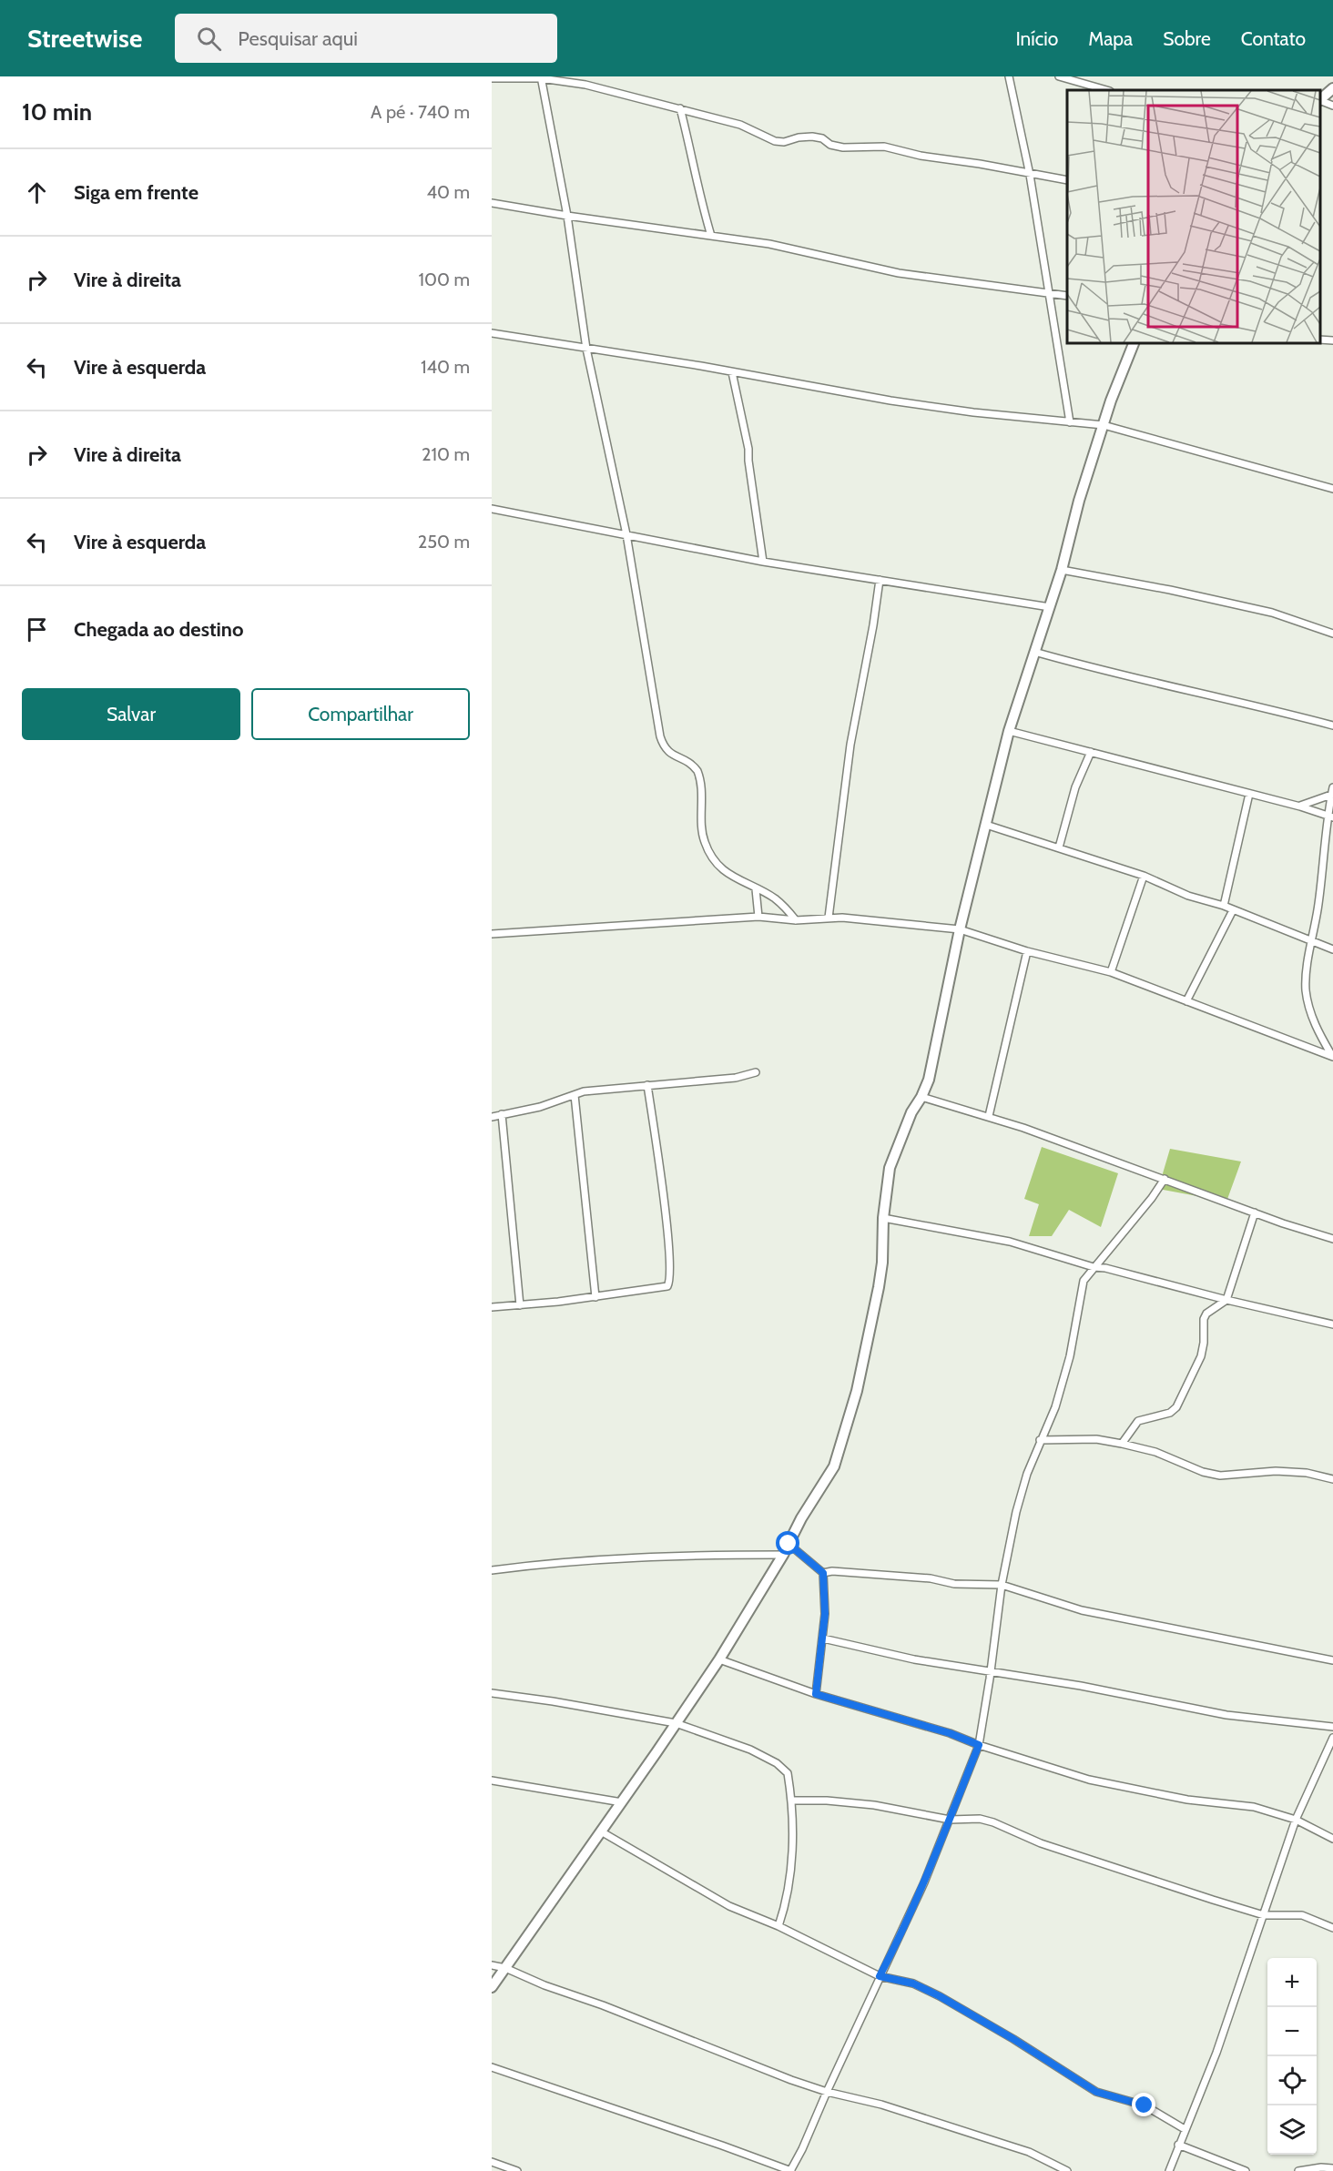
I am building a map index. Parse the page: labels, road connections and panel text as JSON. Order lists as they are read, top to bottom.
{
  "page": {
    "header": "Streetwise",
    "search": "Pesquisar aqui",
    "nav": [
      "Início",
      "Mapa",
      "Sobre",
      "Contato"
    ],
    "heading": ["10 min", "A pé · 740 m"],
    "list": [
      ["Siga em frente", "40 m"],
      ["Vire à direita", "100 m"],
      ["Vire à esquerda", "140 m"],
      ["Vire à direita", "210 m"],
      ["Vire à esquerda", "250 m"],
      "Chegada ao destino"
    ],
    "buttons": ["Salvar", "Compartilhar"],
    "map_buttons": ["+", "−"]
  }
}
